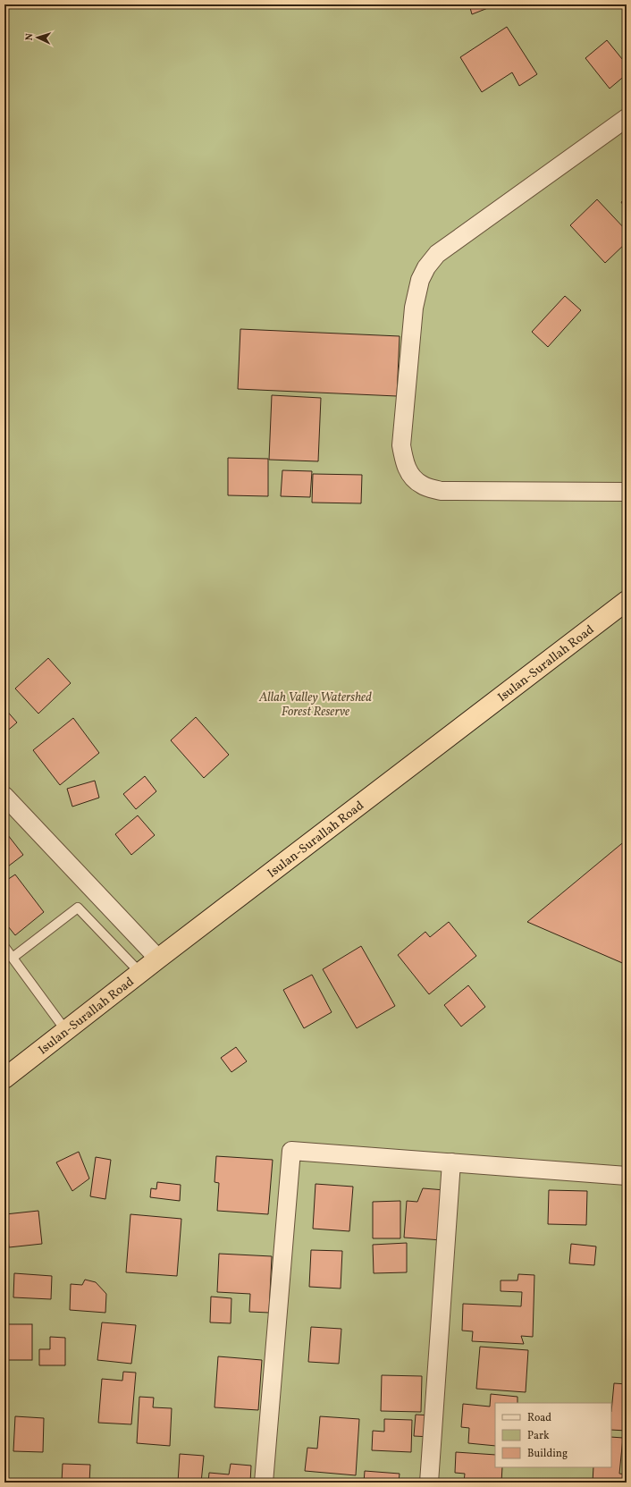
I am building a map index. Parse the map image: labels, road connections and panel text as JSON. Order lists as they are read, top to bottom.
{
  "streets": {
    "highway": ["Isulan-Surallah Road"]
  },
  "parks": ["Allah Valley Watershed Forest Reserve"],
  "legend": ["Road", "Park", "Building"],
  "north": "left"
}
